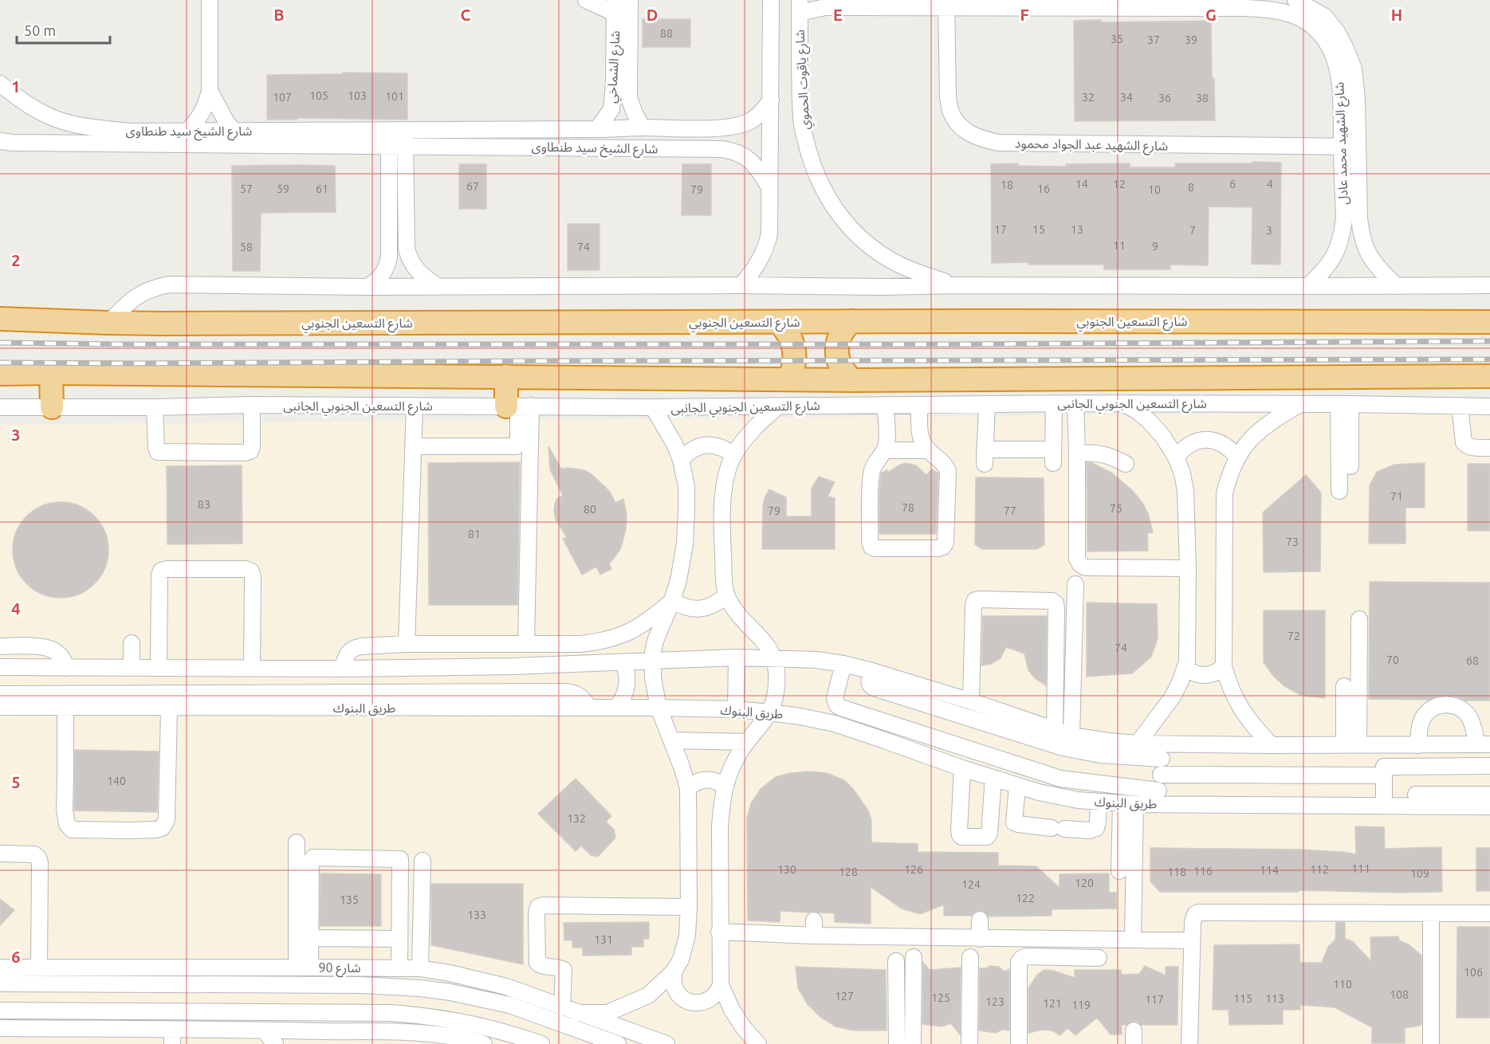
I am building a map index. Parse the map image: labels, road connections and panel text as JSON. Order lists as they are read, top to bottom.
{
  "streets": {
    "highway": ["شارع التسعين الجنوبي"],
    "street": [
      "شارع الشماخي",
      "شارع ياقوت الحموي",
      "شارع الشيخ سيد طنطاوى",
      "شارع الشهيد محمد عادل",
      "شارع الشهيد عبد الجواد محمود",
      "شارع التسعين الجنوبي الجانبى",
      "طريق البنوك",
      "شارع 90"
    ]
  },
  "crossings": [
    ["شارع الشماخي", "شارع الشيخ سيد طنطاوى"],
    ["شارع ياقوت الحموي", "شارع الشهيد محمد عادل"],
    ["شارع الشهيد محمد عادل", "شارع الشهيد عبد الجواد محمود"]
  ],
  "house_numbers": [
    "88",
    "35",
    "37",
    "39",
    "105",
    "103",
    "101",
    "107",
    "32",
    "34",
    "36",
    "38",
    "14",
    "12",
    "6",
    "4",
    "18",
    "67",
    "8",
    "57",
    "59",
    "61",
    "16",
    "79",
    "10",
    "17",
    "15",
    "13",
    "7",
    "3",
    "11",
    "9",
    "58",
    "74",
    "71",
    "83",
    "78",
    "75",
    "80",
    "79",
    "77",
    "81",
    "73",
    "72",
    "74",
    "70",
    "68",
    "140",
    "132",
    "111",
    "130",
    "126",
    "112",
    "114",
    "116",
    "128",
    "118",
    "109",
    "120",
    "124",
    "122",
    "135",
    "133",
    "131",
    "106",
    "110",
    "108",
    "127",
    "125",
    "115",
    "113",
    "117",
    "123",
    "121",
    "119"
  ],
  "scale_bar": "50 m",
  "grid": {
    "columns": [
      "B",
      "C",
      "D",
      "E",
      "F",
      "G",
      "H"
    ],
    "rows": [
      "1",
      "2",
      "3",
      "4",
      "5",
      "6"
    ]
  }
}
